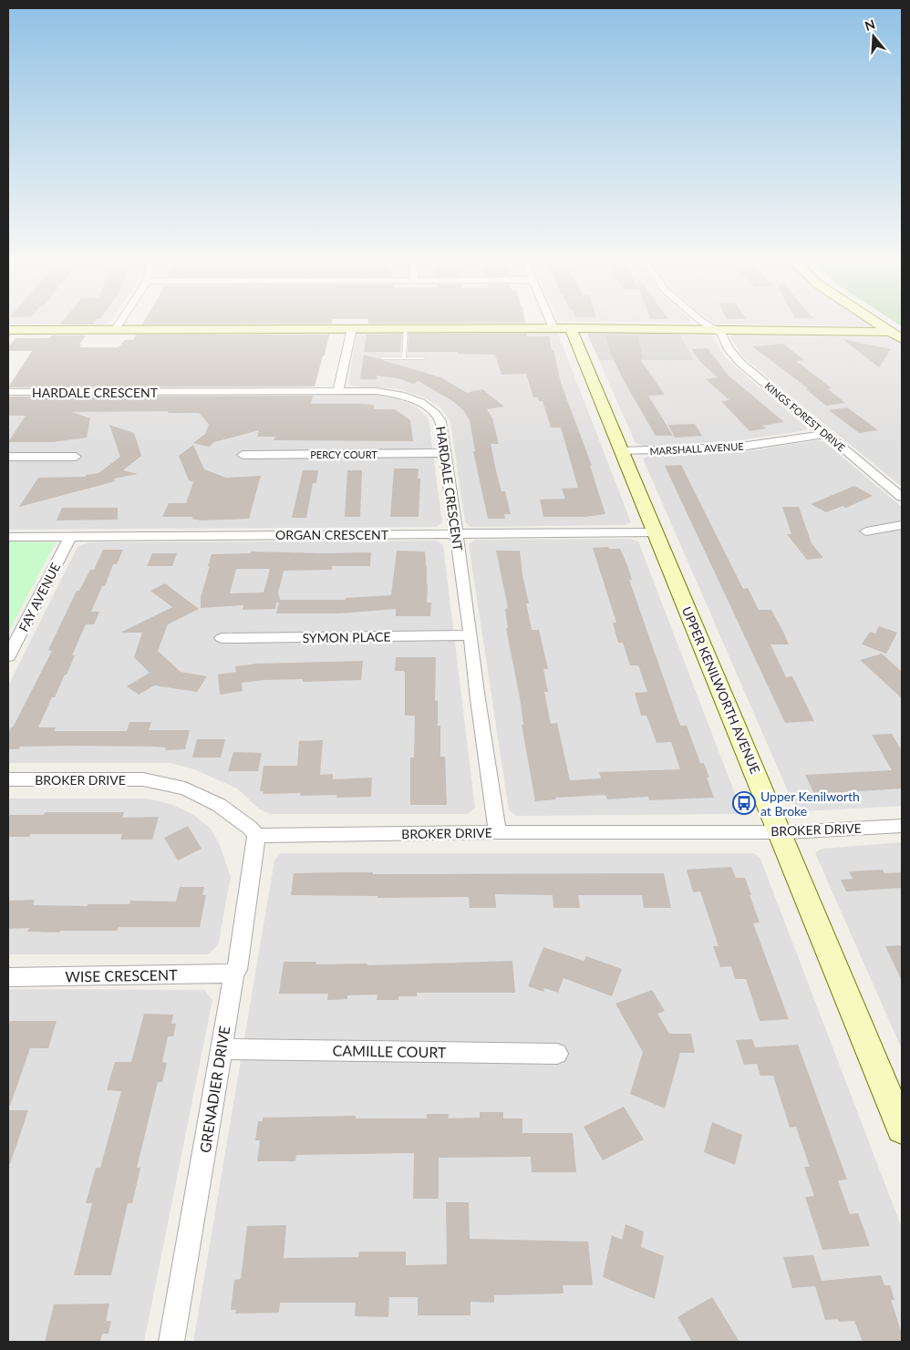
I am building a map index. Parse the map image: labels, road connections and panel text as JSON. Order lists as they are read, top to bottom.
{
  "streets": {
    "main road": ["UPPER KENILWORTH AVENUE"],
    "street": [
      "HARDALE CRESCENT",
      "KINGS FOREST DRIVE",
      "MARSHALL AVENUE",
      "PERCY COURT",
      "ORGAN CRESCENT",
      "FAY AVENUE",
      "SYMON PLACE",
      "BROKER DRIVE",
      "WISE CRESCENT",
      "CAMILLE COURT",
      "GRENADIER DRIVE"
    ]
  },
  "crossings": [
    ["HARDALE CRESCENT", "PERCY COURT"],
    ["HARDALE CRESCENT", "ORGAN CRESCENT"],
    ["HARDALE CRESCENT", "SYMON PLACE"],
    ["HARDALE CRESCENT", "BROKER DRIVE"],
    ["KINGS FOREST DRIVE", "MARSHALL AVENUE"],
    ["MARSHALL AVENUE", "UPPER KENILWORTH AVENUE"],
    ["ORGAN CRESCENT", "FAY AVENUE"],
    ["ORGAN CRESCENT", "UPPER KENILWORTH AVENUE"],
    ["UPPER KENILWORTH AVENUE", "BROKER DRIVE"],
    ["BROKER DRIVE", "GRENADIER DRIVE"],
    ["WISE CRESCENT", "GRENADIER DRIVE"],
    ["CAMILLE COURT", "GRENADIER DRIVE"]
  ],
  "places": {
    "bus stop": ["Upper Kenilworth at Broke"]
  },
  "north": "top"
}
